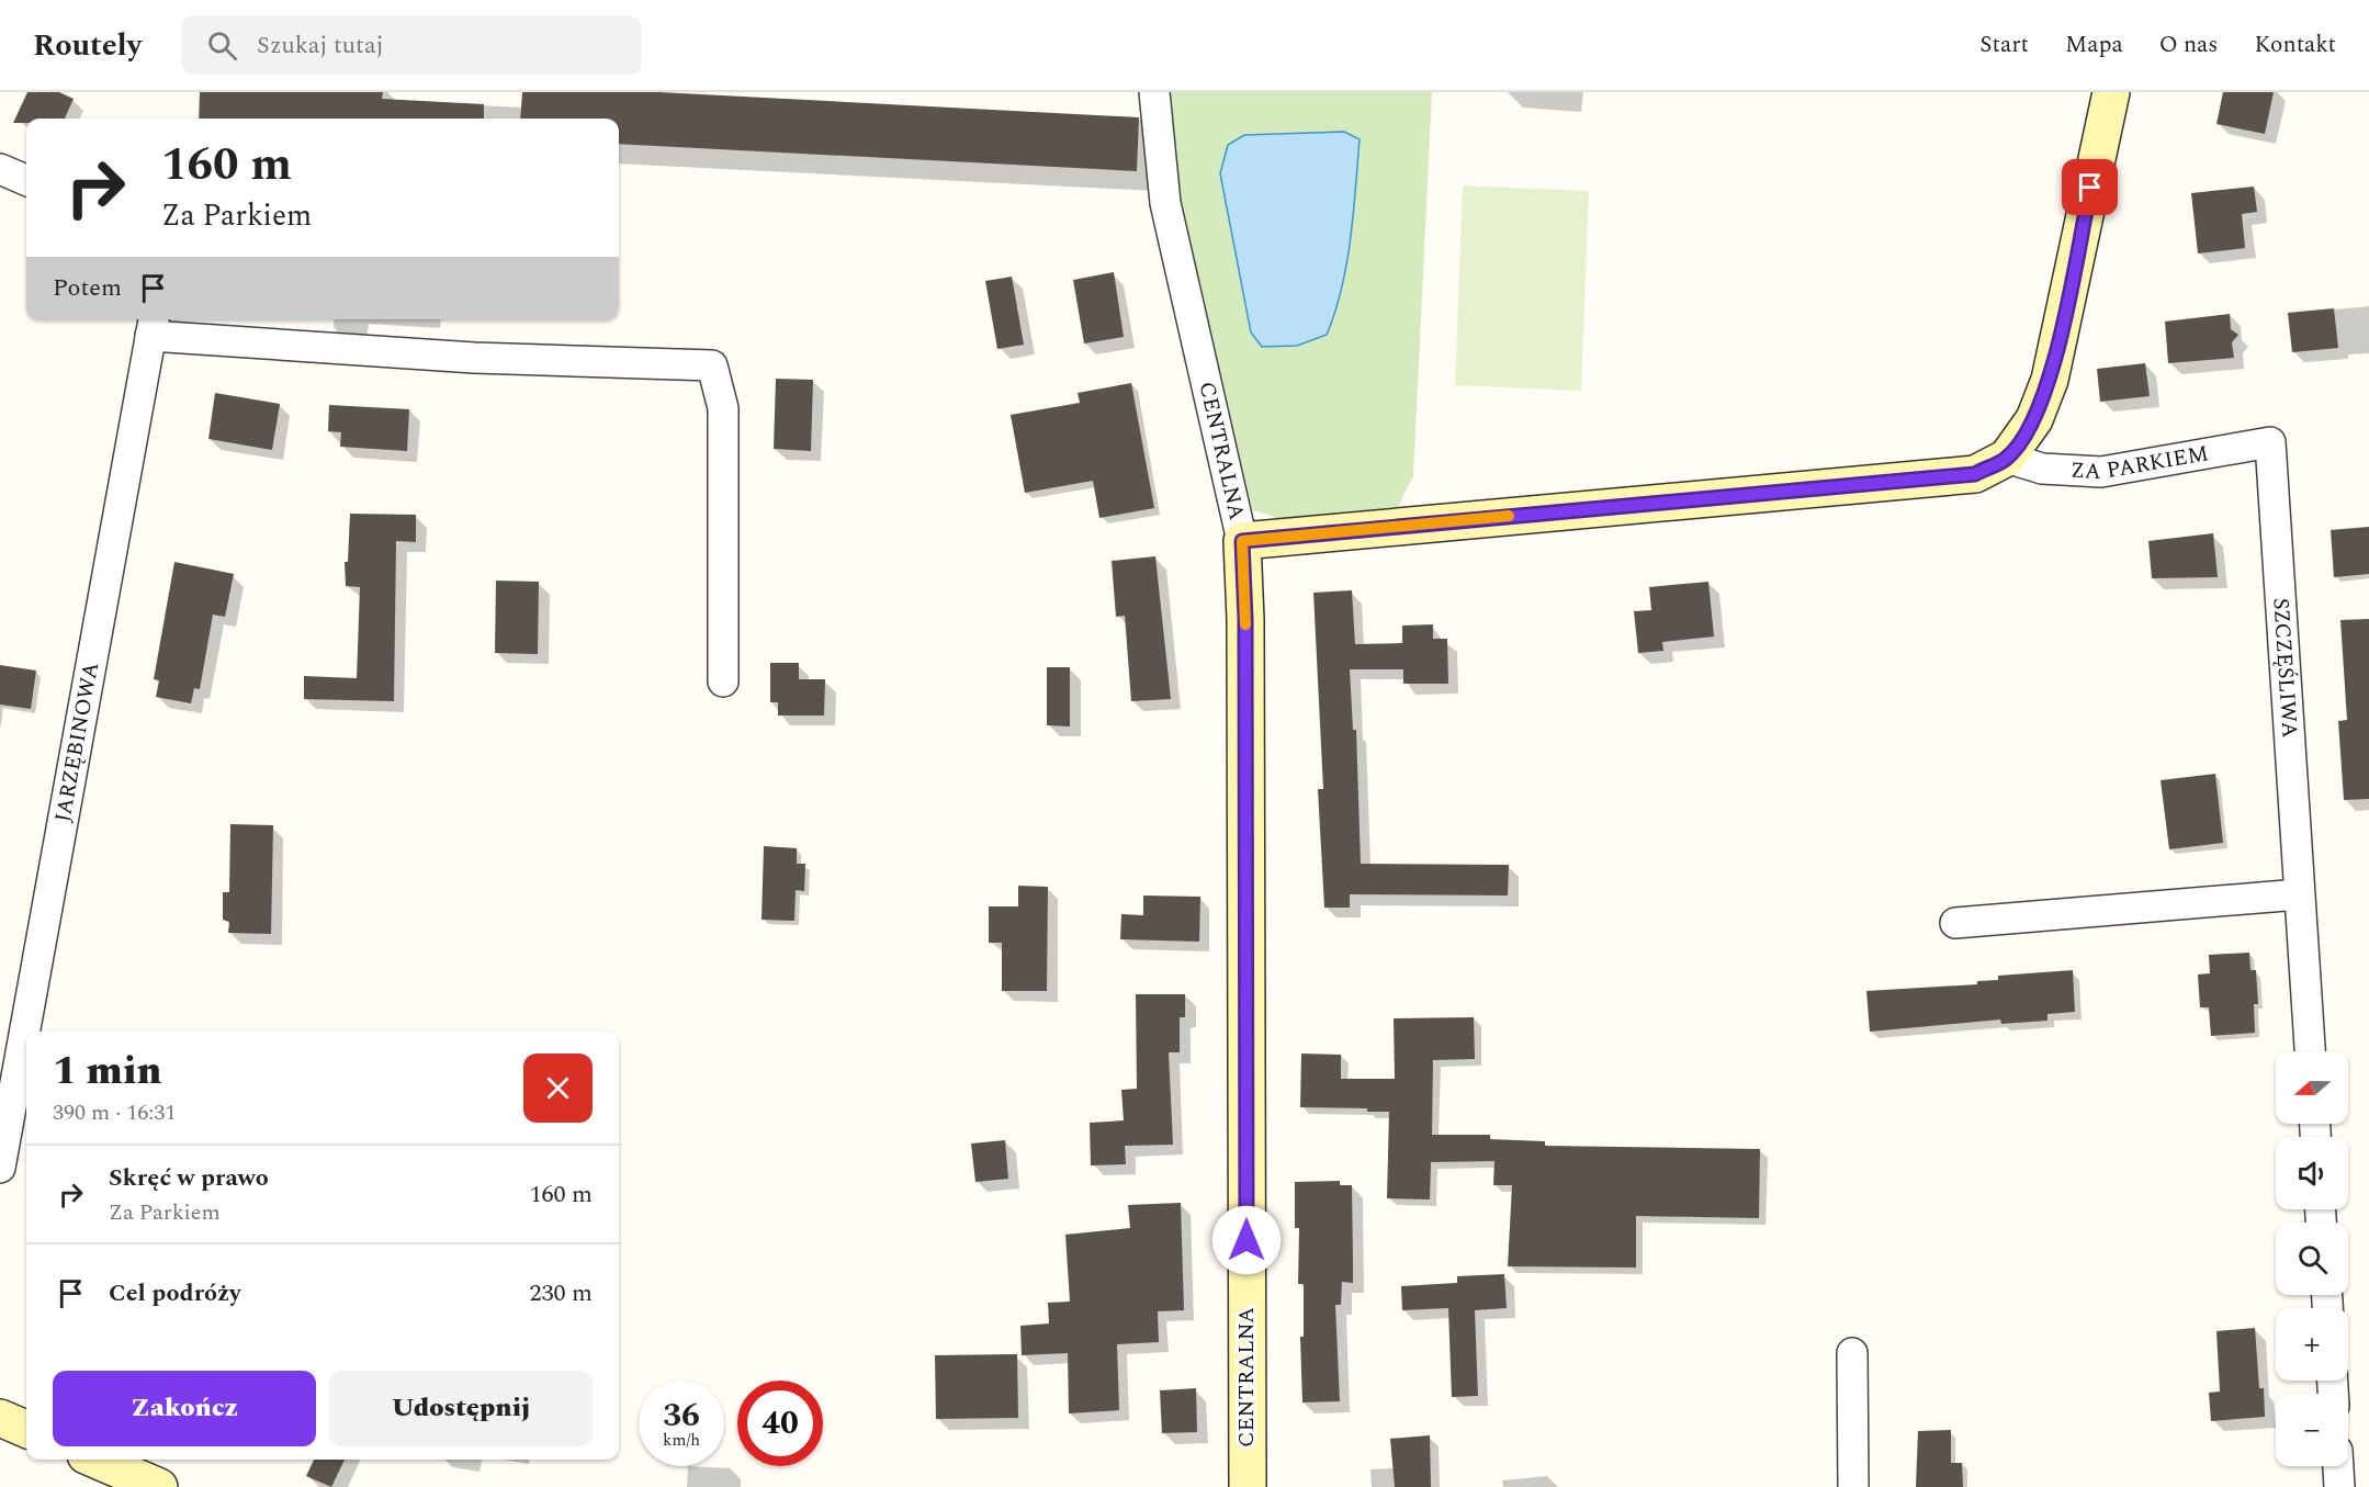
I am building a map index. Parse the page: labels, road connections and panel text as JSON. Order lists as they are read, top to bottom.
{
  "streets": {
    "street": [
      "CENTRALNA",
      "ZA PARKIEM",
      "SZCZĘŚLIWA",
      "JARZĘBINOWA"
    ]
  },
  "crossings": [
    ["ZA PARKIEM", "SZCZĘŚLIWA"]
  ],
  "north": "left",
  "page": {
    "header": "Routely",
    "search": "Szukaj tutaj",
    "nav": [
      "Start",
      "Mapa",
      "O nas",
      "Kontakt"
    ],
    "turn": ["160 m", "Za Parkiem"],
    "then": "Potem",
    "heading": ["1 min", "390 m · 16:31"],
    "map_buttons": ["+", "−"],
    "list": [
      {
        "name": "Skręć w prawo",
        "note": "Za Parkiem",
        "value": "160 m"
      },
      {
        "name": "Cel podróży",
        "value": "230 m"
      }
    ],
    "buttons": ["Zakończ", "Udostępnij"],
    "speed": "36 km/h",
    "limit": "40"
  }
}
